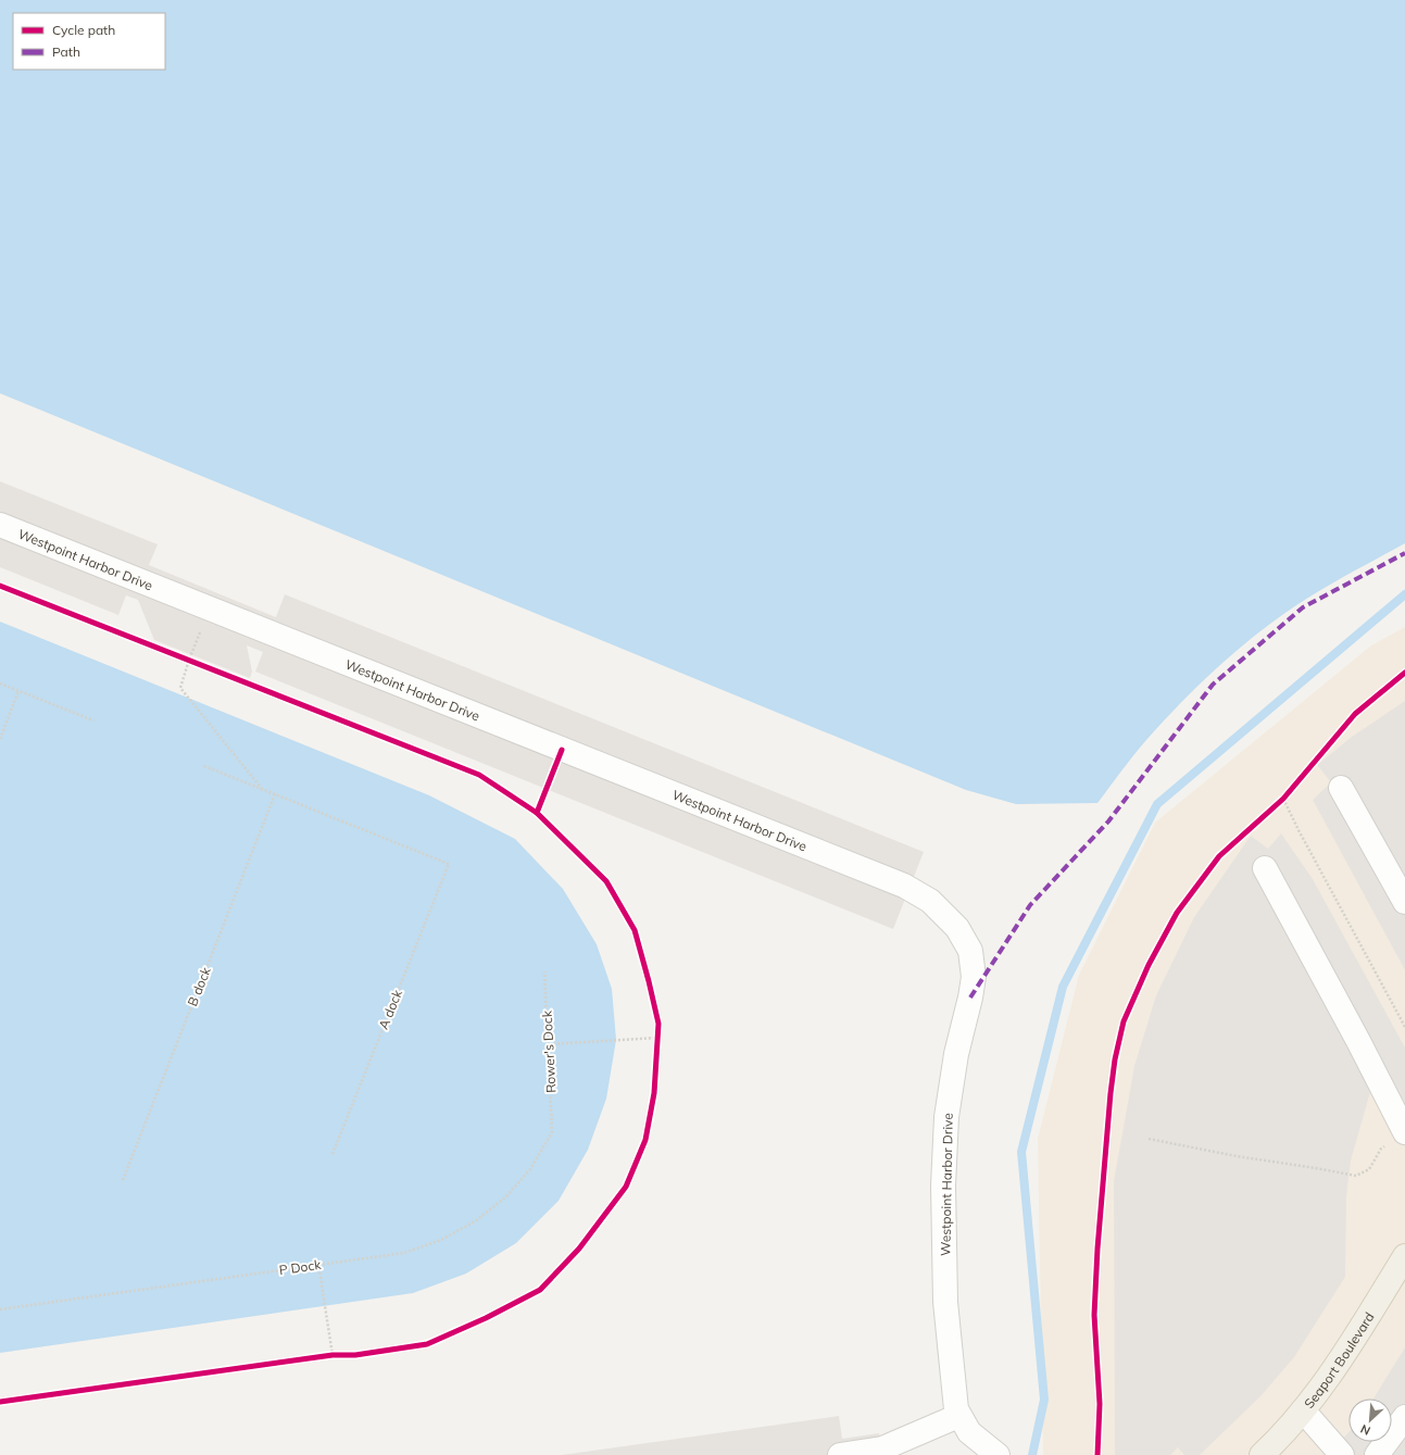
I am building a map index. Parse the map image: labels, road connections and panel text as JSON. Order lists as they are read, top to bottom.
{
  "streets": {
    "main road": ["Seaport Boulevard"],
    "street": ["Westpoint Harbor Drive"],
    "path": [
      "B dock",
      "A dock",
      "Rower's Dock",
      "P Dock"
    ]
  },
  "crossings": [
    ["B dock", "A dock"],
    ["Rower's Dock", "P Dock"]
  ],
  "legend": ["Cycle path", "Path"],
  "north": "bottom left"
}
